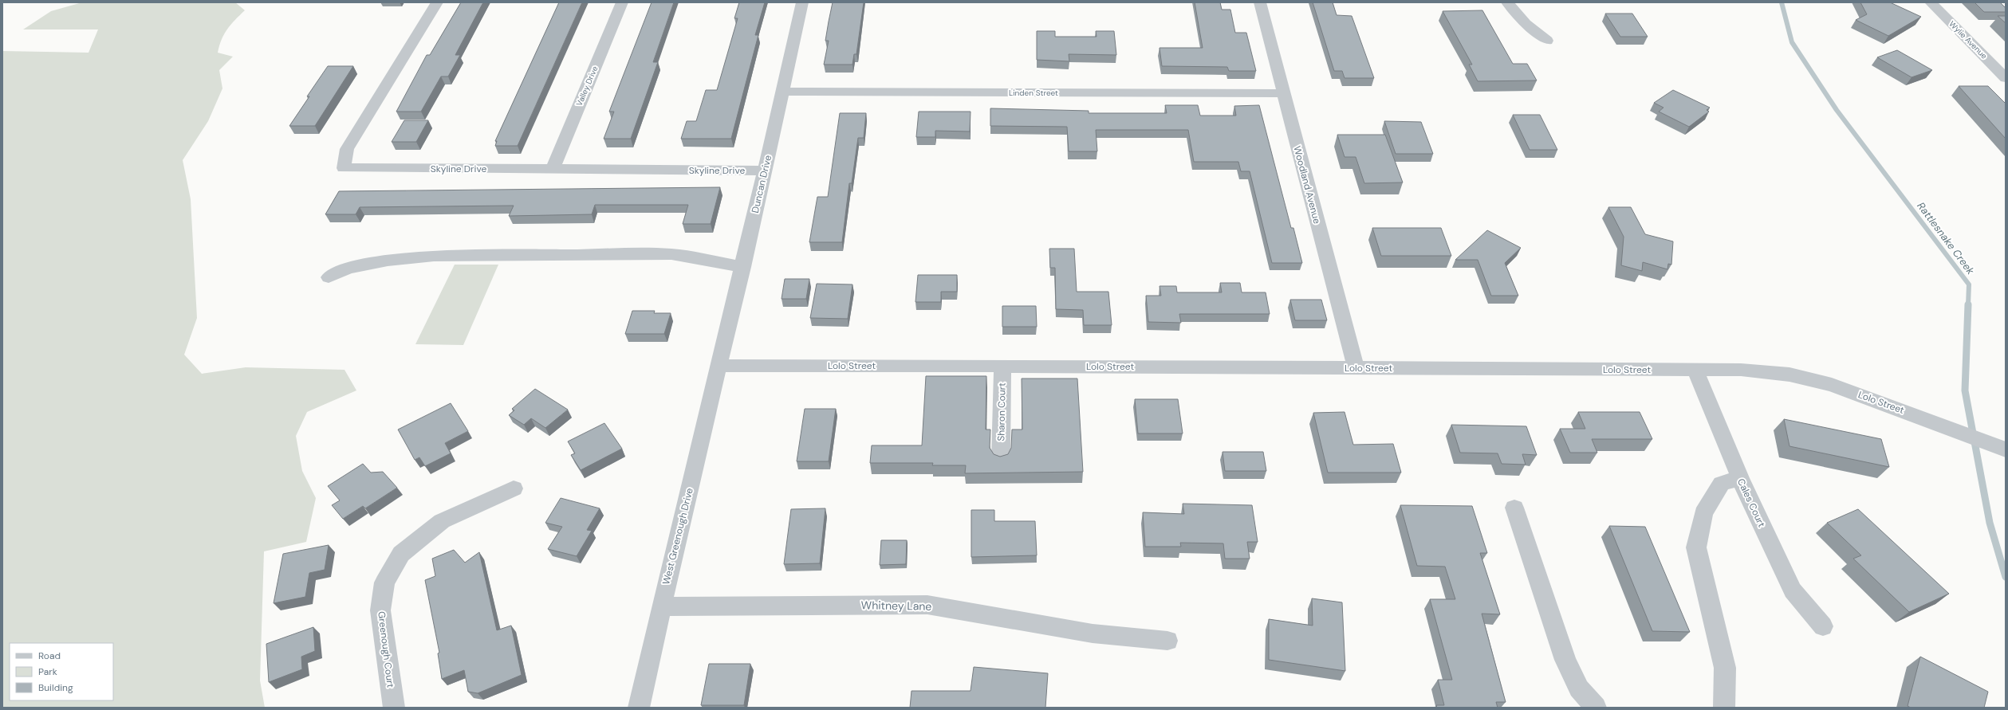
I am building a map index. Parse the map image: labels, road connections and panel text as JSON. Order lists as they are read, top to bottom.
{
  "streets": {
    "street": [
      "Wylie Avenue",
      "Valley Drive",
      "Linden Street",
      "Skyline Drive",
      "Duncan Drive",
      "Woodland Avenue",
      "Lolo Street",
      "Sharon Court",
      "Cales Court",
      "West Greenough Drive",
      "Whitney Lane",
      "Greenough Court"
    ]
  },
  "crossings": [
    ["Valley Drive", "Skyline Drive"],
    ["Linden Street", "Duncan Drive"],
    ["Linden Street", "Woodland Avenue"],
    ["Skyline Drive", "Duncan Drive"],
    ["Duncan Drive", "Lolo Street"],
    ["Duncan Drive", "West Greenough Drive"],
    ["Woodland Avenue", "Lolo Street"],
    ["Lolo Street", "Sharon Court"],
    ["Lolo Street", "Cales Court"],
    ["Lolo Street", "West Greenough Drive"],
    ["West Greenough Drive", "Whitney Lane"]
  ],
  "water": ["Rattlesnake Creek"],
  "legend": ["Road", "Park", "Building"]
}
